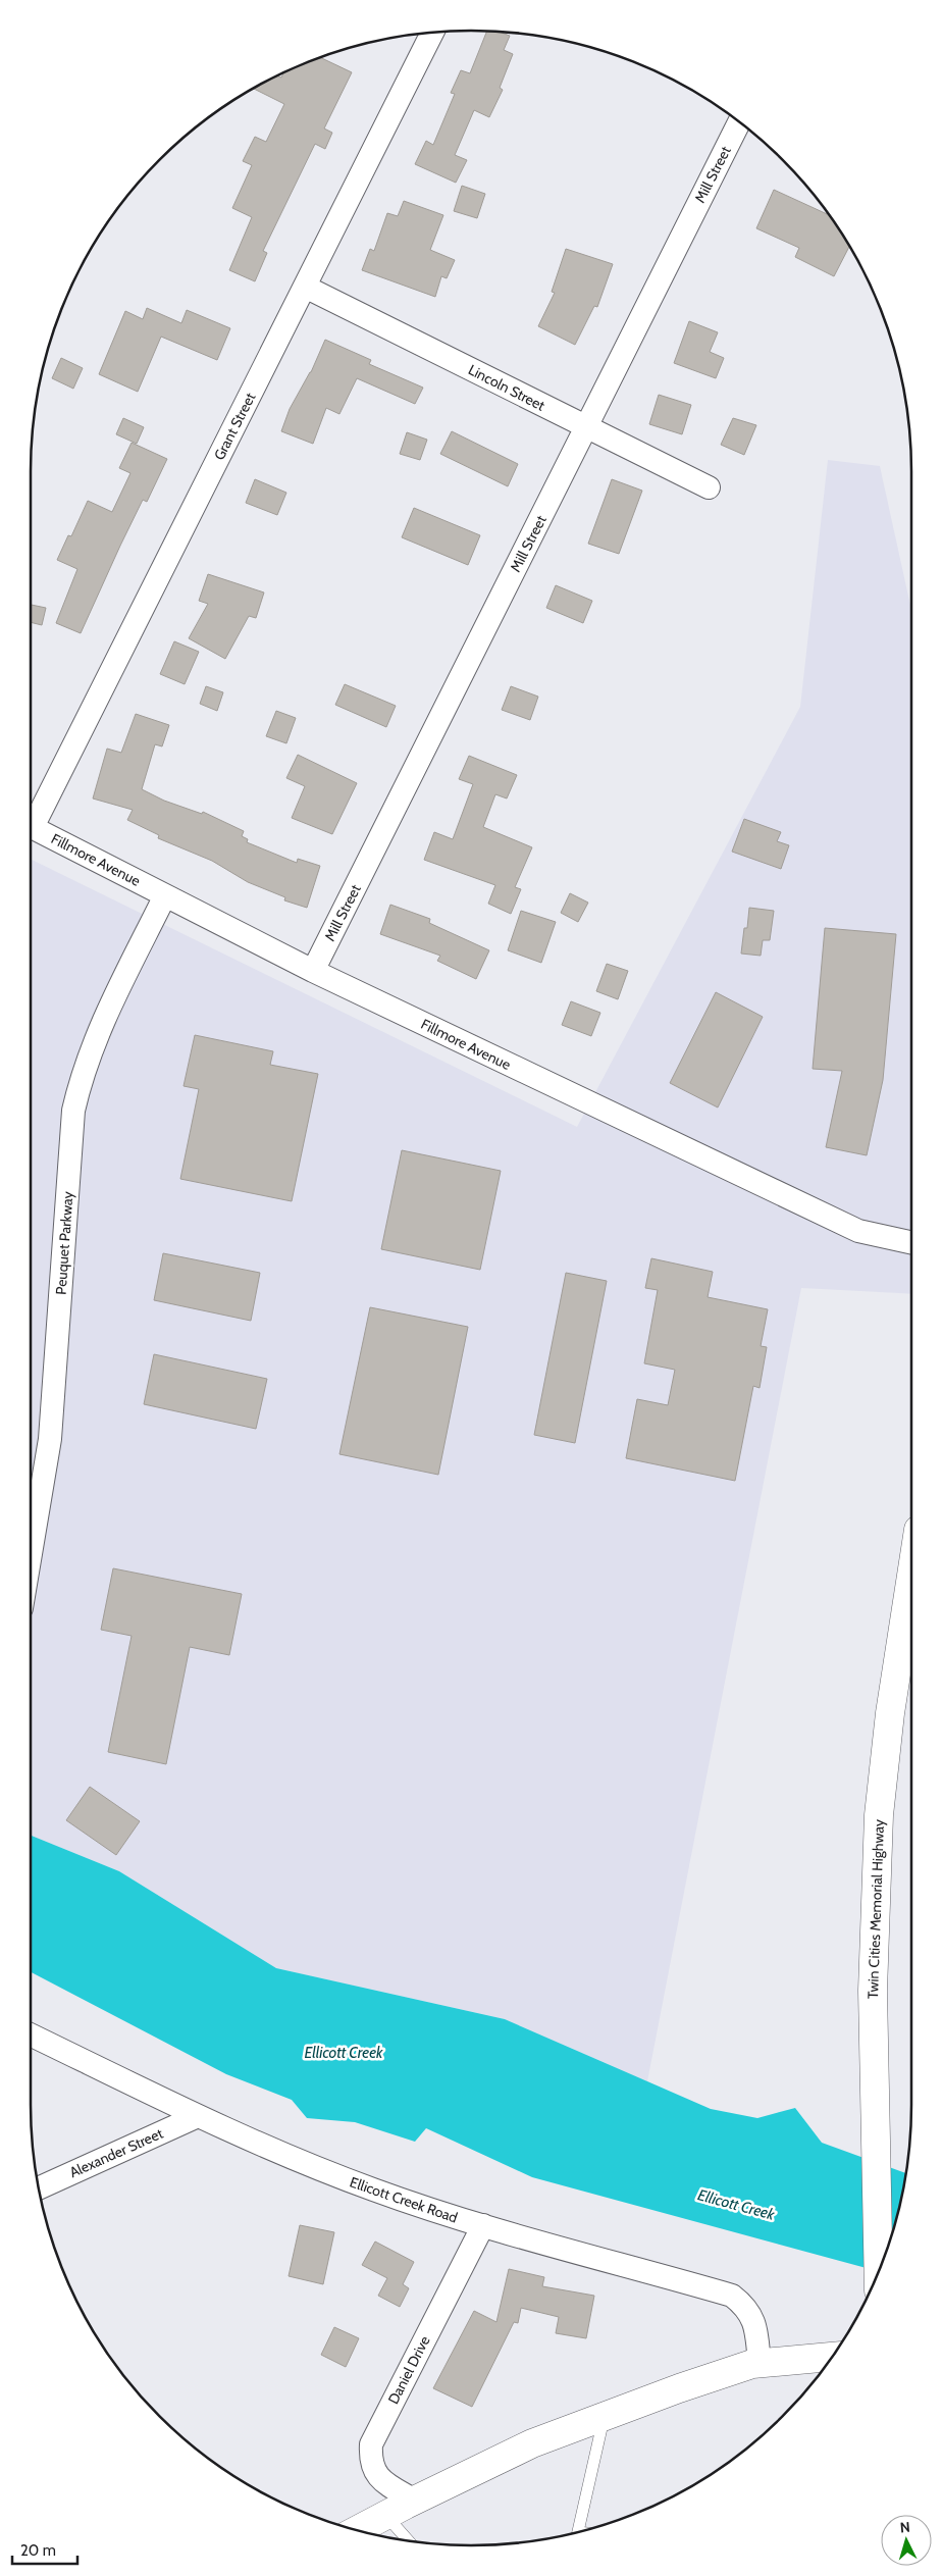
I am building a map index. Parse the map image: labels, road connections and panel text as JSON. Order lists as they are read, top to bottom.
{
  "streets": {
    "main road": ["Twin Cities Memorial Highway"],
    "street": [
      "Mill Street",
      "Lincoln Street",
      "Grant Street",
      "Fillmore Avenue",
      "Peuquet Parkway",
      "Alexander Street",
      "Ellicott Creek Road",
      "Daniel Drive"
    ]
  },
  "crossings": [
    ["Mill Street", "Lincoln Street"],
    ["Mill Street", "Fillmore Avenue"],
    ["Lincoln Street", "Grant Street"],
    ["Fillmore Avenue", "Peuquet Parkway"],
    ["Alexander Street", "Ellicott Creek Road"],
    ["Ellicott Creek Road", "Daniel Drive"]
  ],
  "water": ["Ellicott Creek"],
  "scale_bar": "20 m",
  "north": "top"
}
